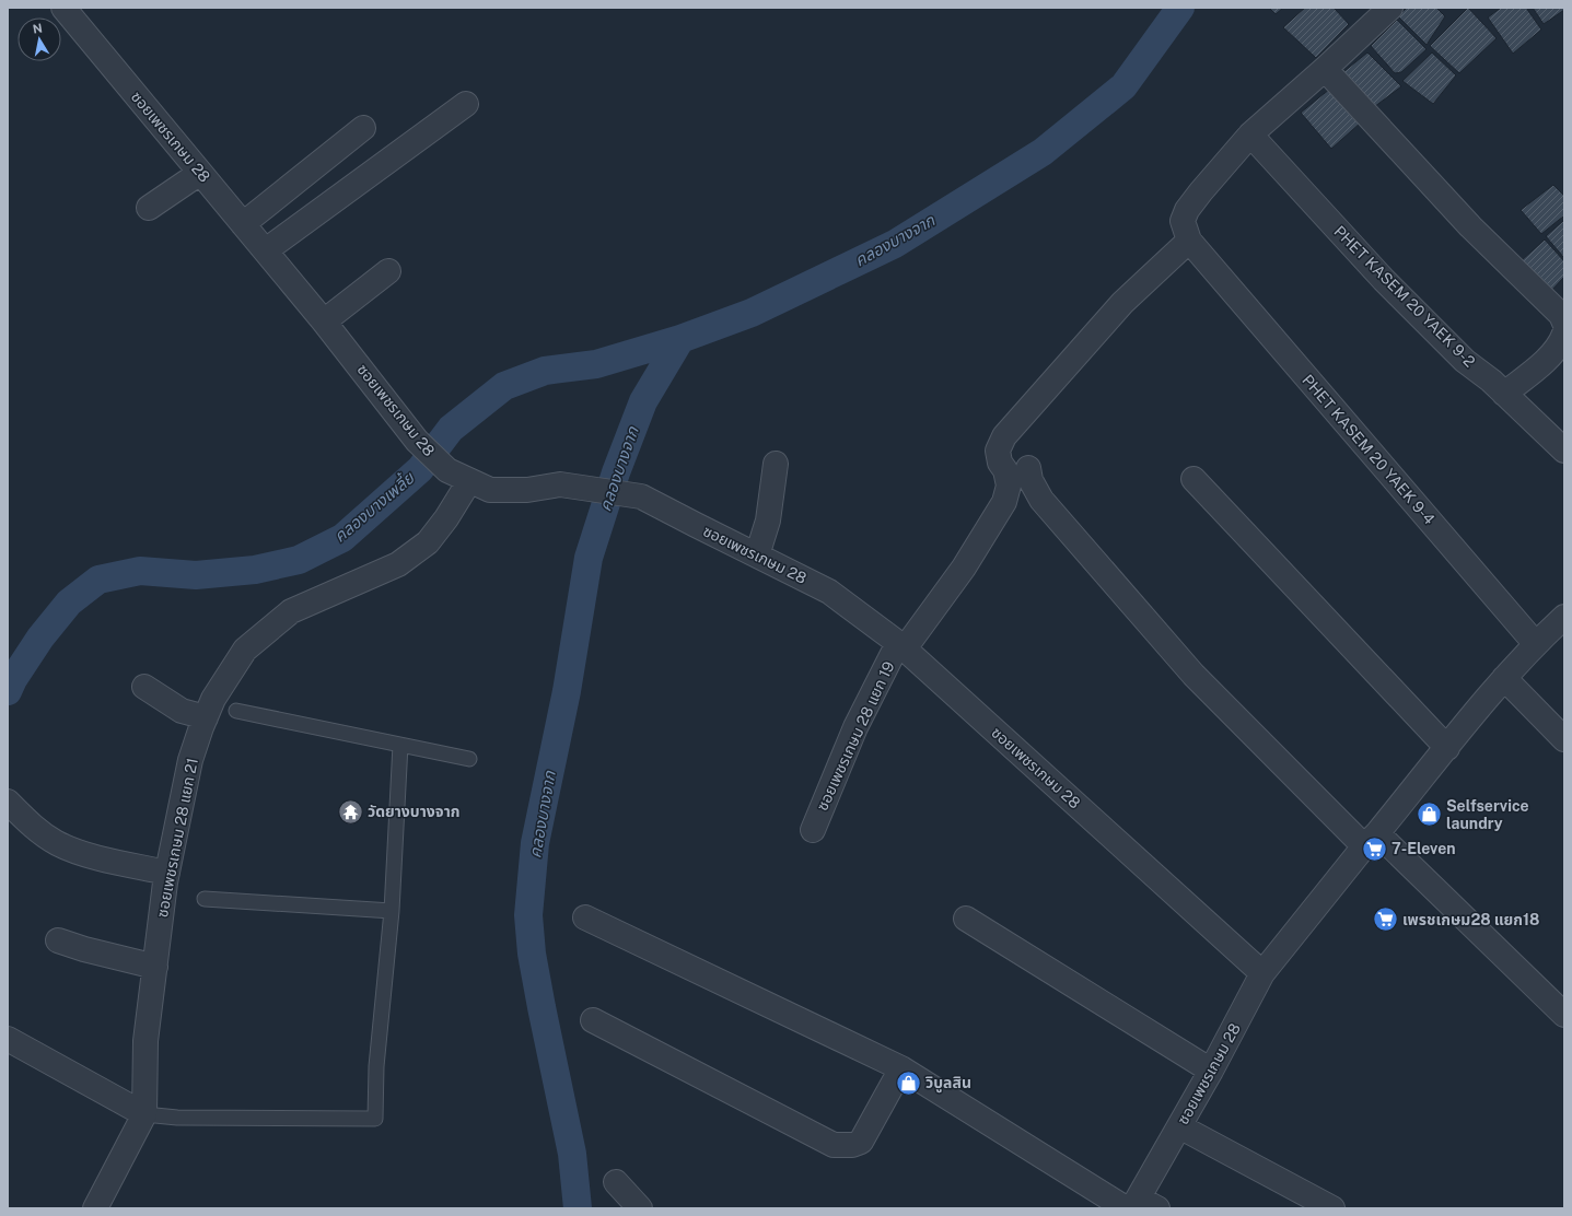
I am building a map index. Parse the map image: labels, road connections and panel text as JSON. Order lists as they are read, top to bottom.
{
  "streets": {
    "street": [
      "ซอยเพชรเกษม 28",
      "PHET KASEM 20 YAEK 9-2",
      "PHET KASEM 20 YAEK 9-4",
      "ซอยเพชรเกษม 28 แยก 19",
      "ซอยเพชรเกษม 28 แยก 21"
    ]
  },
  "crossings": [
    ["ซอยเพชรเกษม 28", "ซอยเพชรเกษม 28 แยก 19"],
    ["ซอยเพชรเกษม 28", "ซอยเพชรเกษม 28 แยก 21"],
    ["PHET KASEM 20 YAEK 9-4", "ซอยเพชรเกษม 28 แยก 19"]
  ],
  "water": ["คลองบางจาก", "คลองบางเพลี้ย"],
  "places": {
    "temple": ["วัดยางบางจาก"],
    "shop": ["Selfservice laundry", "วิบูลสิน"],
    "supermarket": ["7-Eleven", "เพรชเกษม28 แยก18"]
  },
  "north": "top"
}
